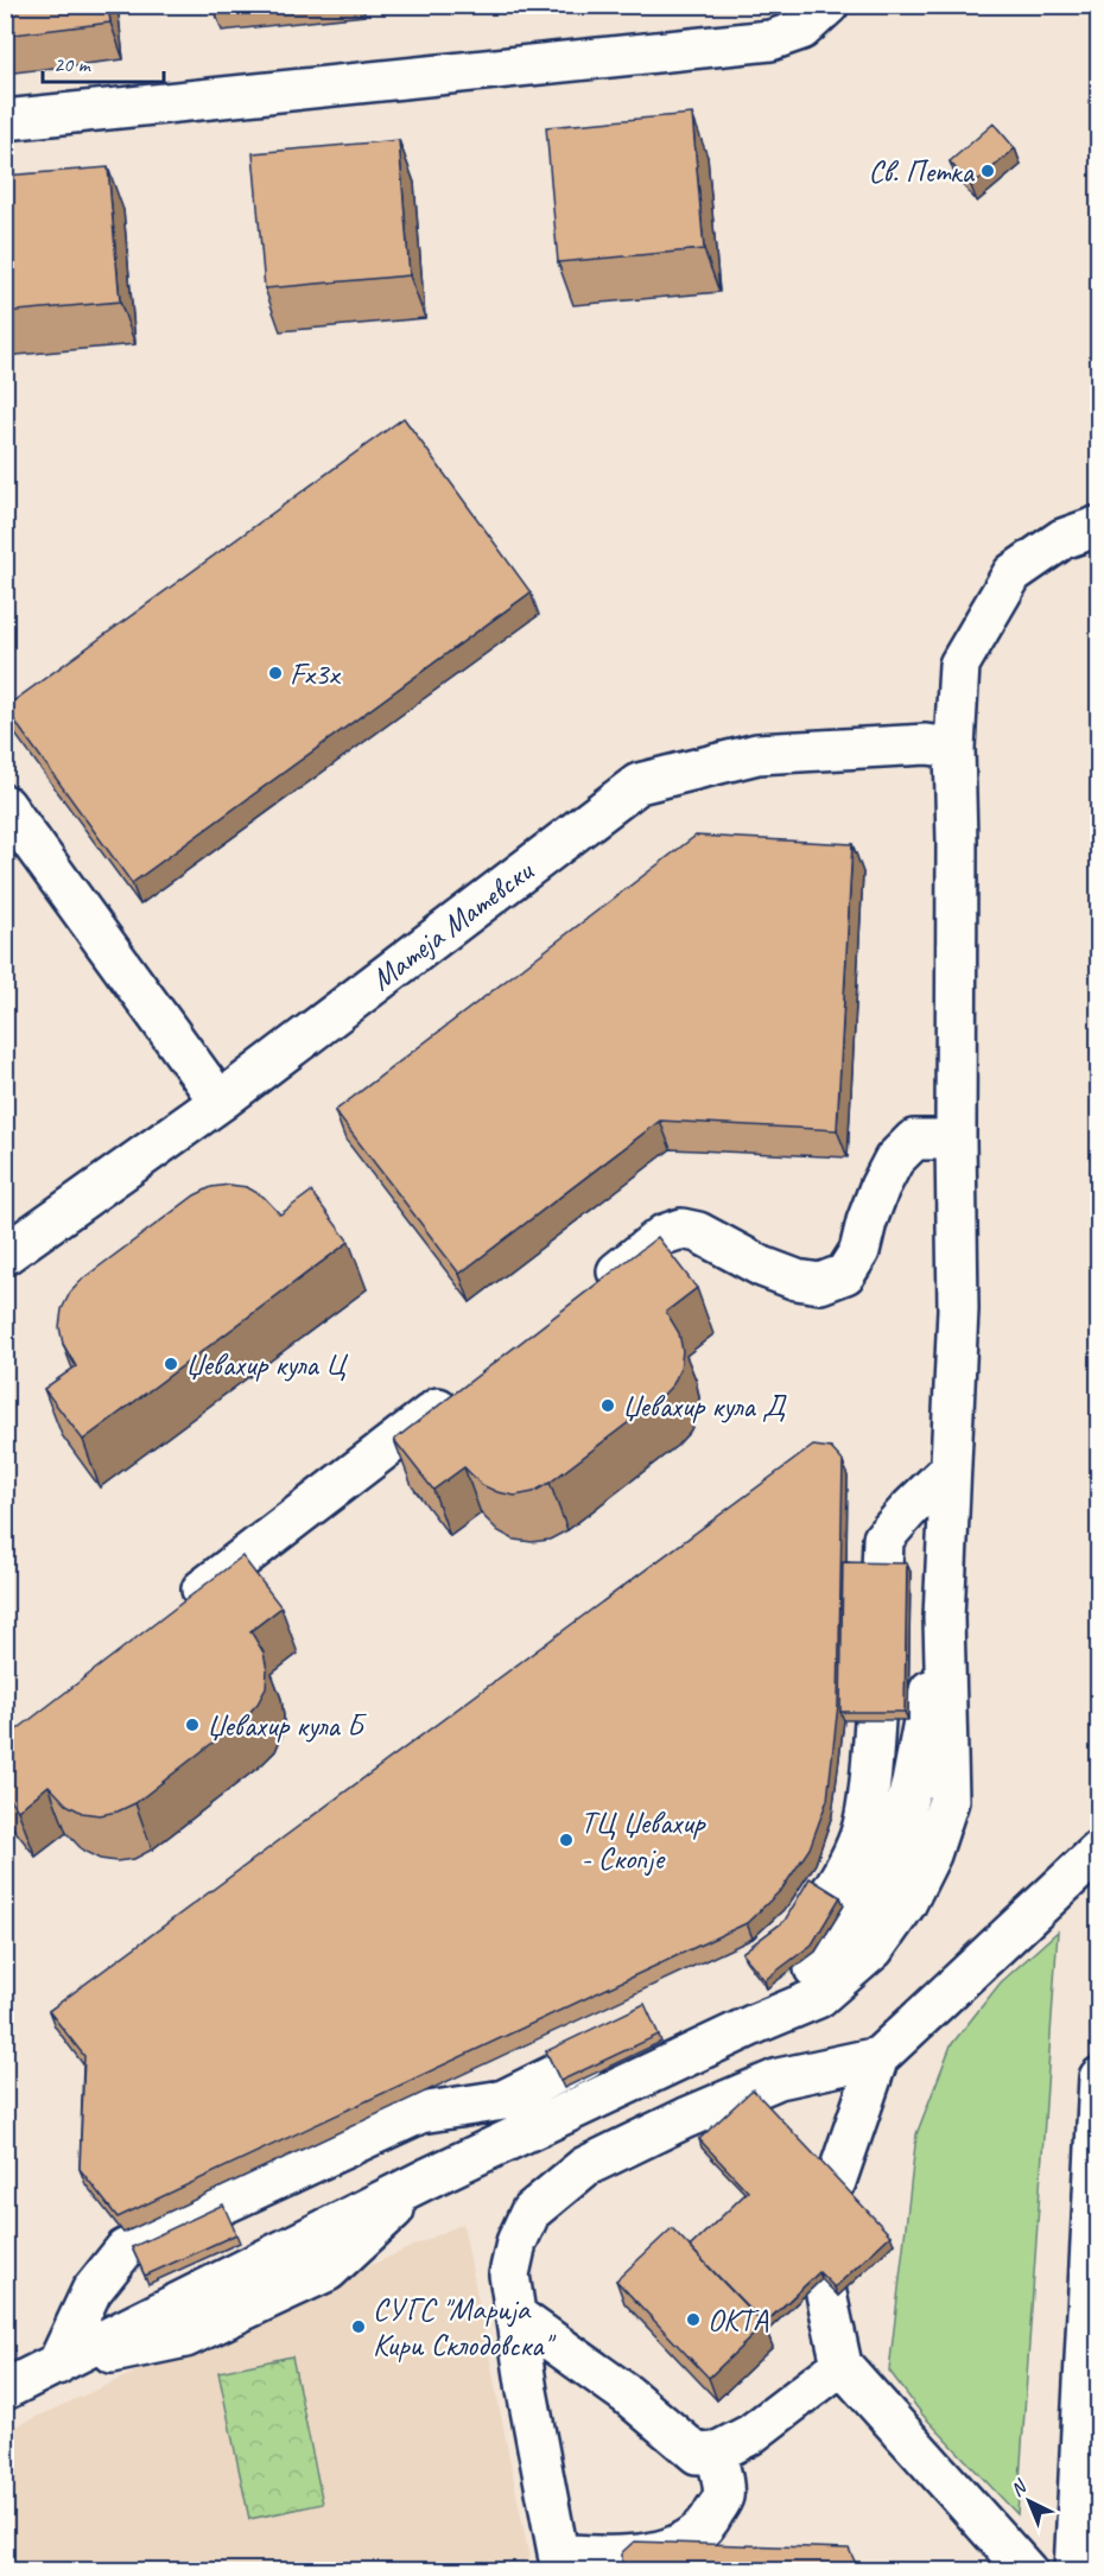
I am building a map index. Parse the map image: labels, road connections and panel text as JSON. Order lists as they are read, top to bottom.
{
  "streets": {
    "street": ["Матеја Матевски"]
  },
  "places": [
    "Св. Петка",
    "Fx3x",
    "Џевахир кула Ц",
    "Џевахир кула Д",
    "Џевахир кула Б",
    "ТЦ Џевахир - Скопје",
    "ОКТА",
    "СУГС \"Марија Кири Склодовска\""
  ],
  "scale_bar": "20 m",
  "north": "top left"
}
